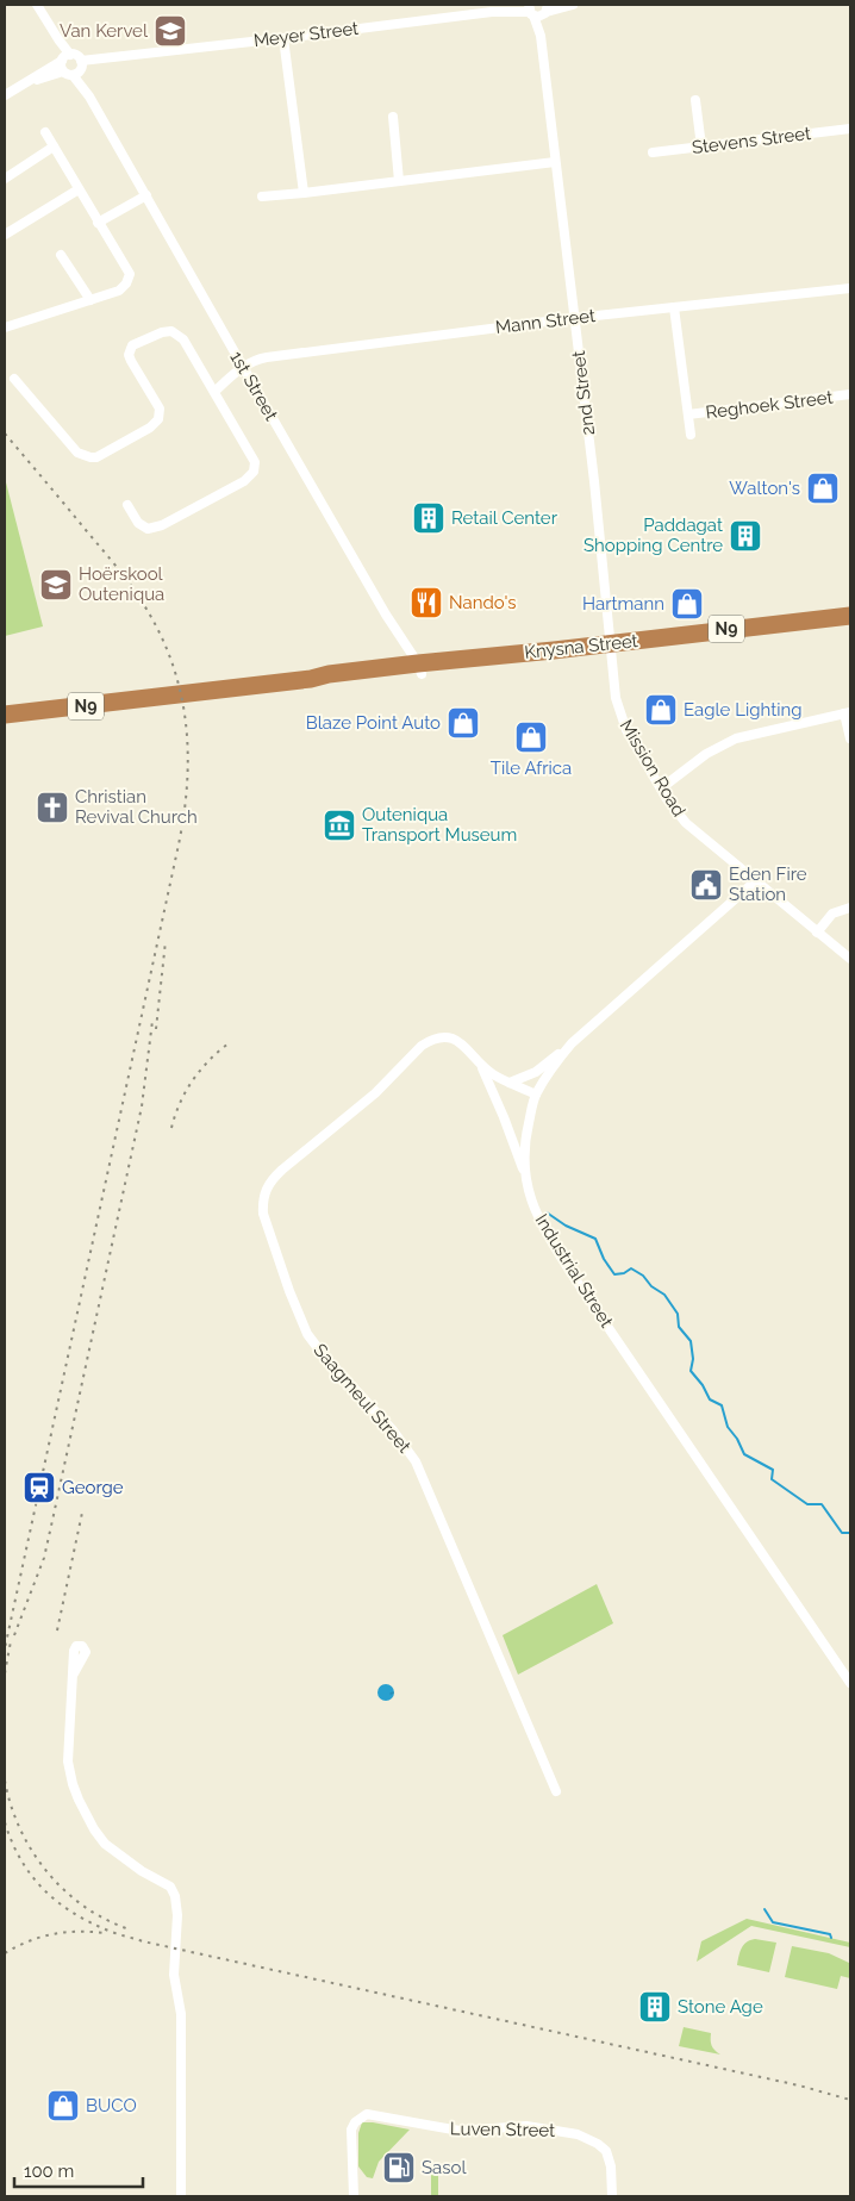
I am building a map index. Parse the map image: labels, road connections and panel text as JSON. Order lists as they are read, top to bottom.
{
  "streets": {
    "highway": ["N9", "Knysna Street"],
    "street": [
      "Meyer Street",
      "Stevens Street",
      "Mann Street",
      "1st Street",
      "2nd Street",
      "Reghoek Street",
      "Mission Road",
      "Industrial Street",
      "Saagmeul Street",
      "Luven Street"
    ]
  },
  "crossings": [
    ["Meyer Street", "1st Street"],
    ["Meyer Street", "2nd Street"],
    ["Mann Street", "1st Street"],
    ["Mann Street", "2nd Street"],
    ["1st Street", "Knysna Street"],
    ["2nd Street", "Knysna Street"],
    ["2nd Street", "Mission Road"],
    ["Knysna Street", "Mission Road"],
    ["Mission Road", "Industrial Street"],
    ["Industrial Street", "Saagmeul Street"]
  ],
  "places": {
    "school or university": ["Van Kervel", "Hoërskool Outeniqua"],
    "shop": [
      "Walton's",
      "Hartmann",
      "Eagle Lighting",
      "Blaze Point Auto",
      "Tile Africa",
      "BUCO"
    ],
    "building": ["Retail Center", "Paddagat Shopping Centre", "Stone Age"],
    "restaurant": ["Nando's"],
    "church": ["Christian Revival Church"],
    "museum": ["Outeniqua Transport Museum"],
    "public building": ["Eden Fire Station"],
    "station": ["George"],
    "fuel station": ["Sasol"]
  },
  "scale_bar": "100 m"
}
